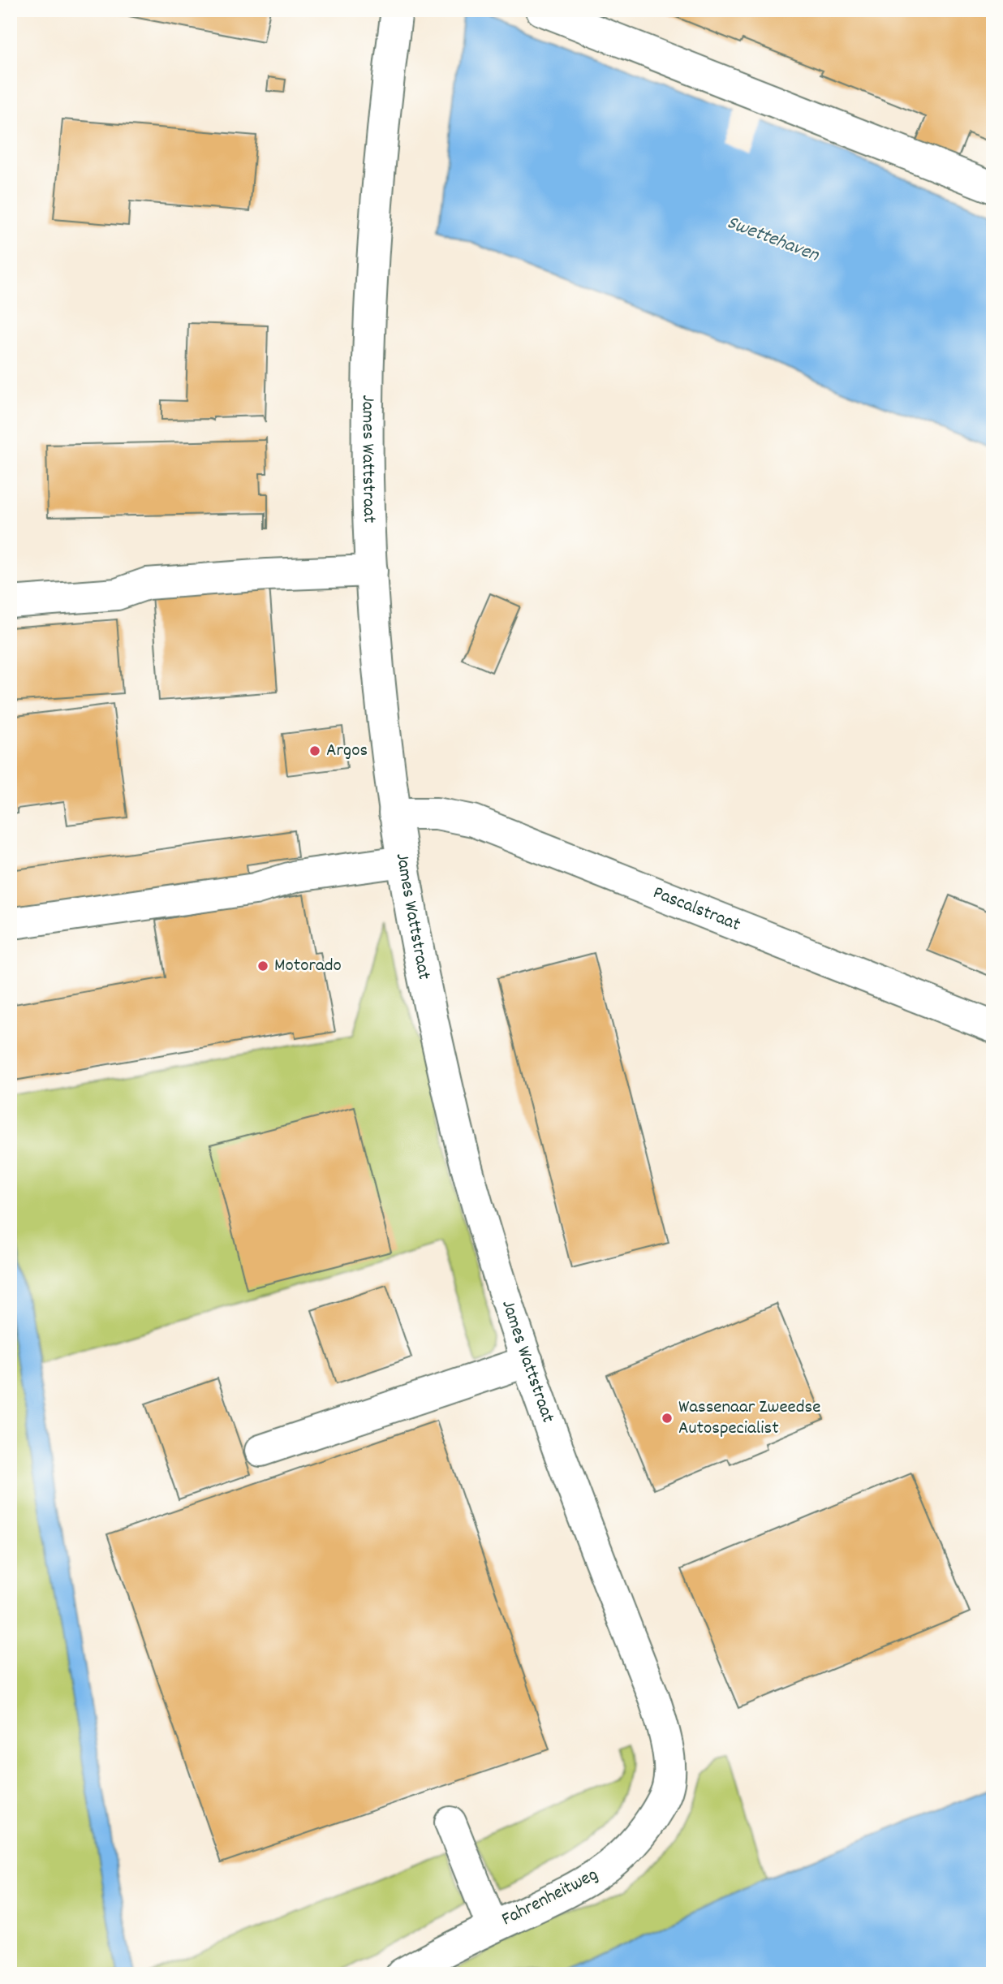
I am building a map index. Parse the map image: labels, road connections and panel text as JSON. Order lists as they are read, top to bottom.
{
  "streets": {
    "street": ["James Wattstraat", "Pascalstraat", "Fahrenheitweg"]
  },
  "crossings": [
    ["James Wattstraat", "Pascalstraat"],
    ["James Wattstraat", "Fahrenheitweg"]
  ],
  "water": ["Swettehaven"],
  "places": ["Argos", "Motorado", "Wassenaar Zweedse Autospecialist"]
}
